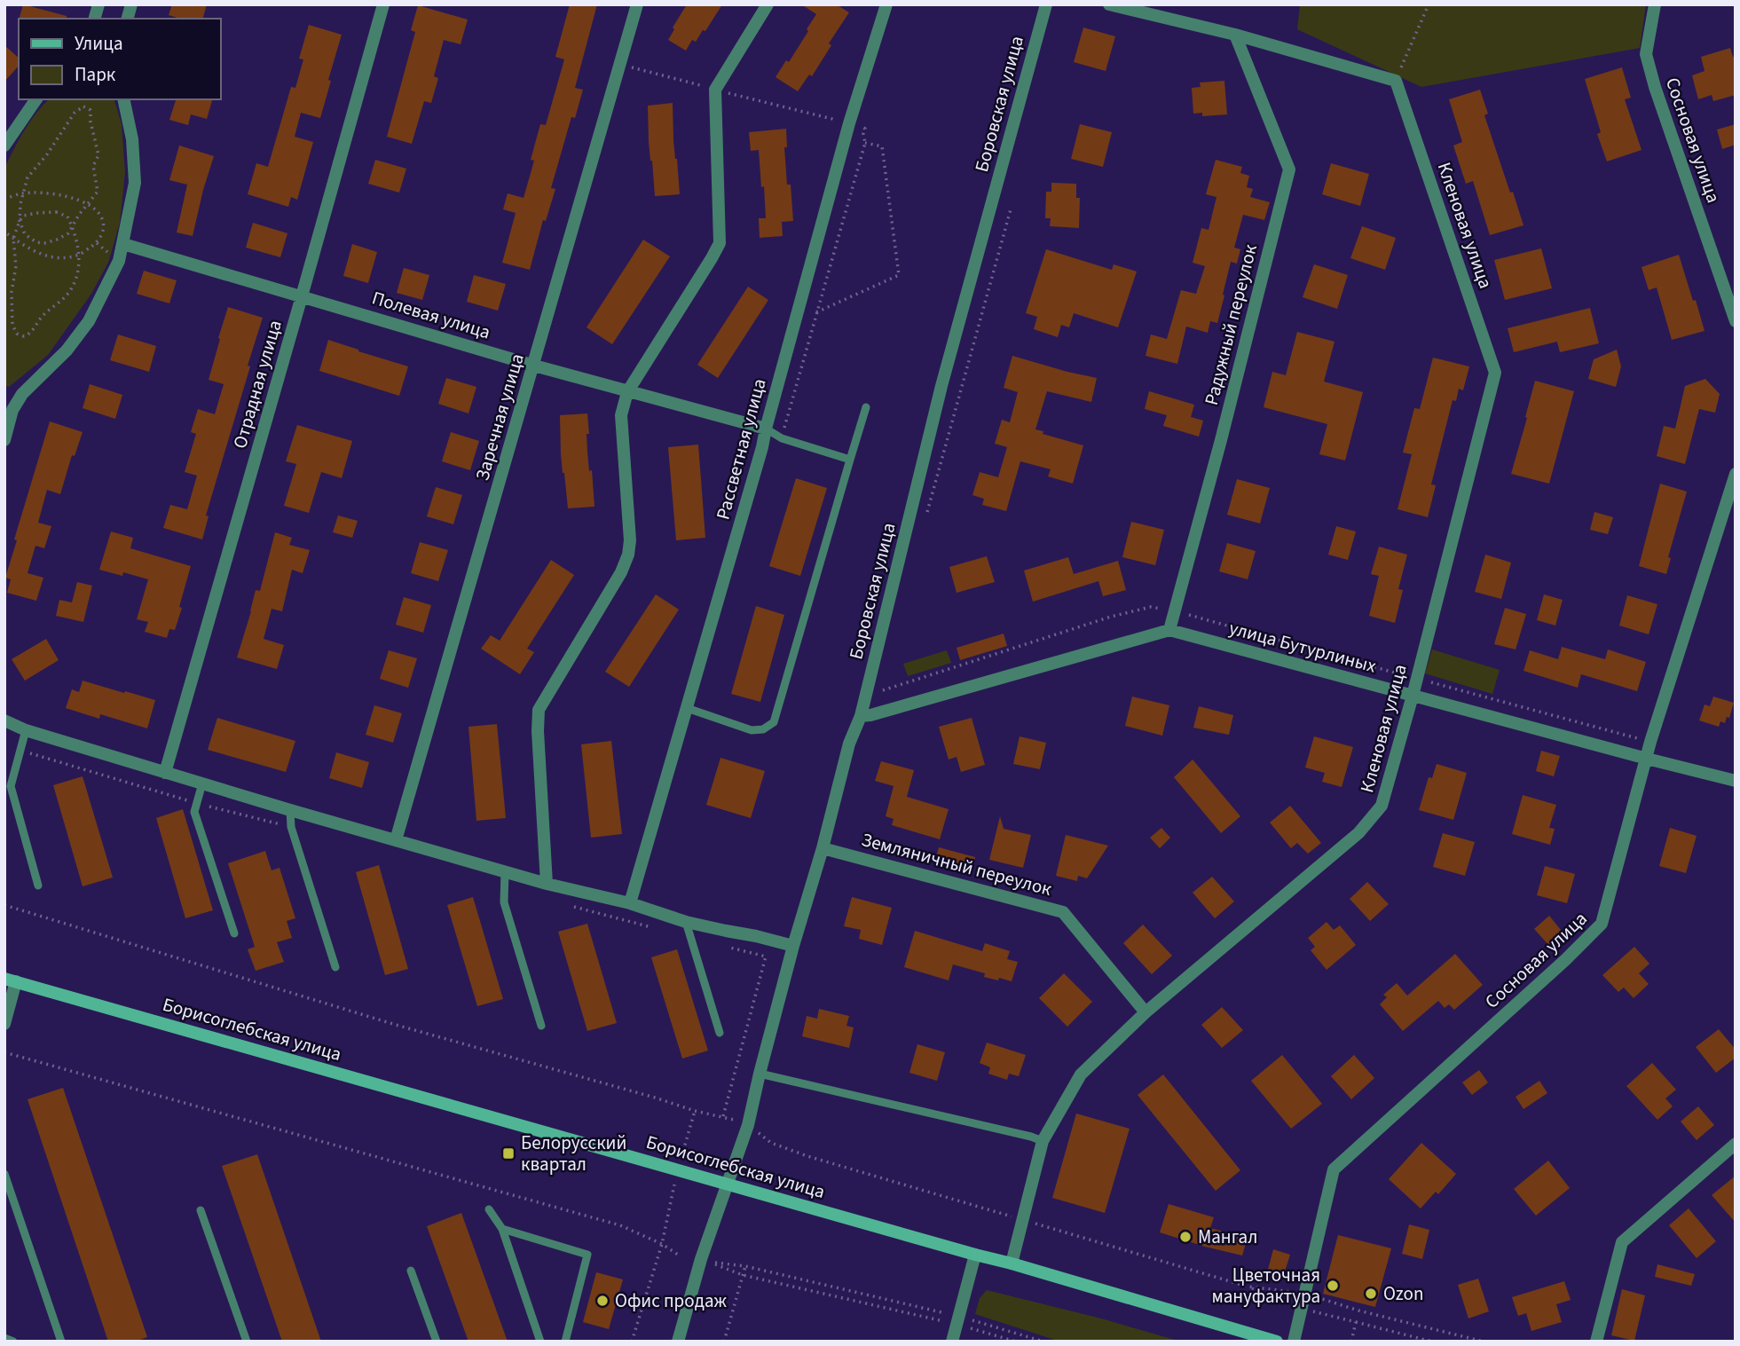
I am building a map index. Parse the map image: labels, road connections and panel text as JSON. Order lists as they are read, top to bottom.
{
  "streets": {
    "street": [
      "Боровская улица",
      "Сосновая улица",
      "Кленовая улица",
      "Полевая улица",
      "Радужный переулок",
      "Отрадная улица",
      "Заречная улица",
      "Рассветная улица",
      "улица Бутурлиных",
      "Земляничный переулок",
      "Борисоглебская улица"
    ]
  },
  "crossings": [
    ["Боровская улица", "Земляничный переулок"],
    ["Боровская улица", "Борисоглебская улица"],
    ["Сосновая улица", "улица Бутурлиных"],
    ["Кленовая улица", "улица Бутурлиных"],
    ["Кленовая улица", "Земляничный переулок"],
    ["Кленовая улица", "Борисоглебская улица"],
    ["Полевая улица", "Отрадная улица"],
    ["Полевая улица", "Заречная улица"],
    ["Полевая улица", "Рассветная улица"],
    ["Радужный переулок", "улица Бутурлиных"]
  ],
  "places": {
    "transit": ["Белорусский квартал"],
    "other": [
      "Мангал",
      "Цветочная мануфактура",
      "Ozon",
      "Офис продаж"
    ]
  },
  "legend": ["Улица", "Парк"]
}
